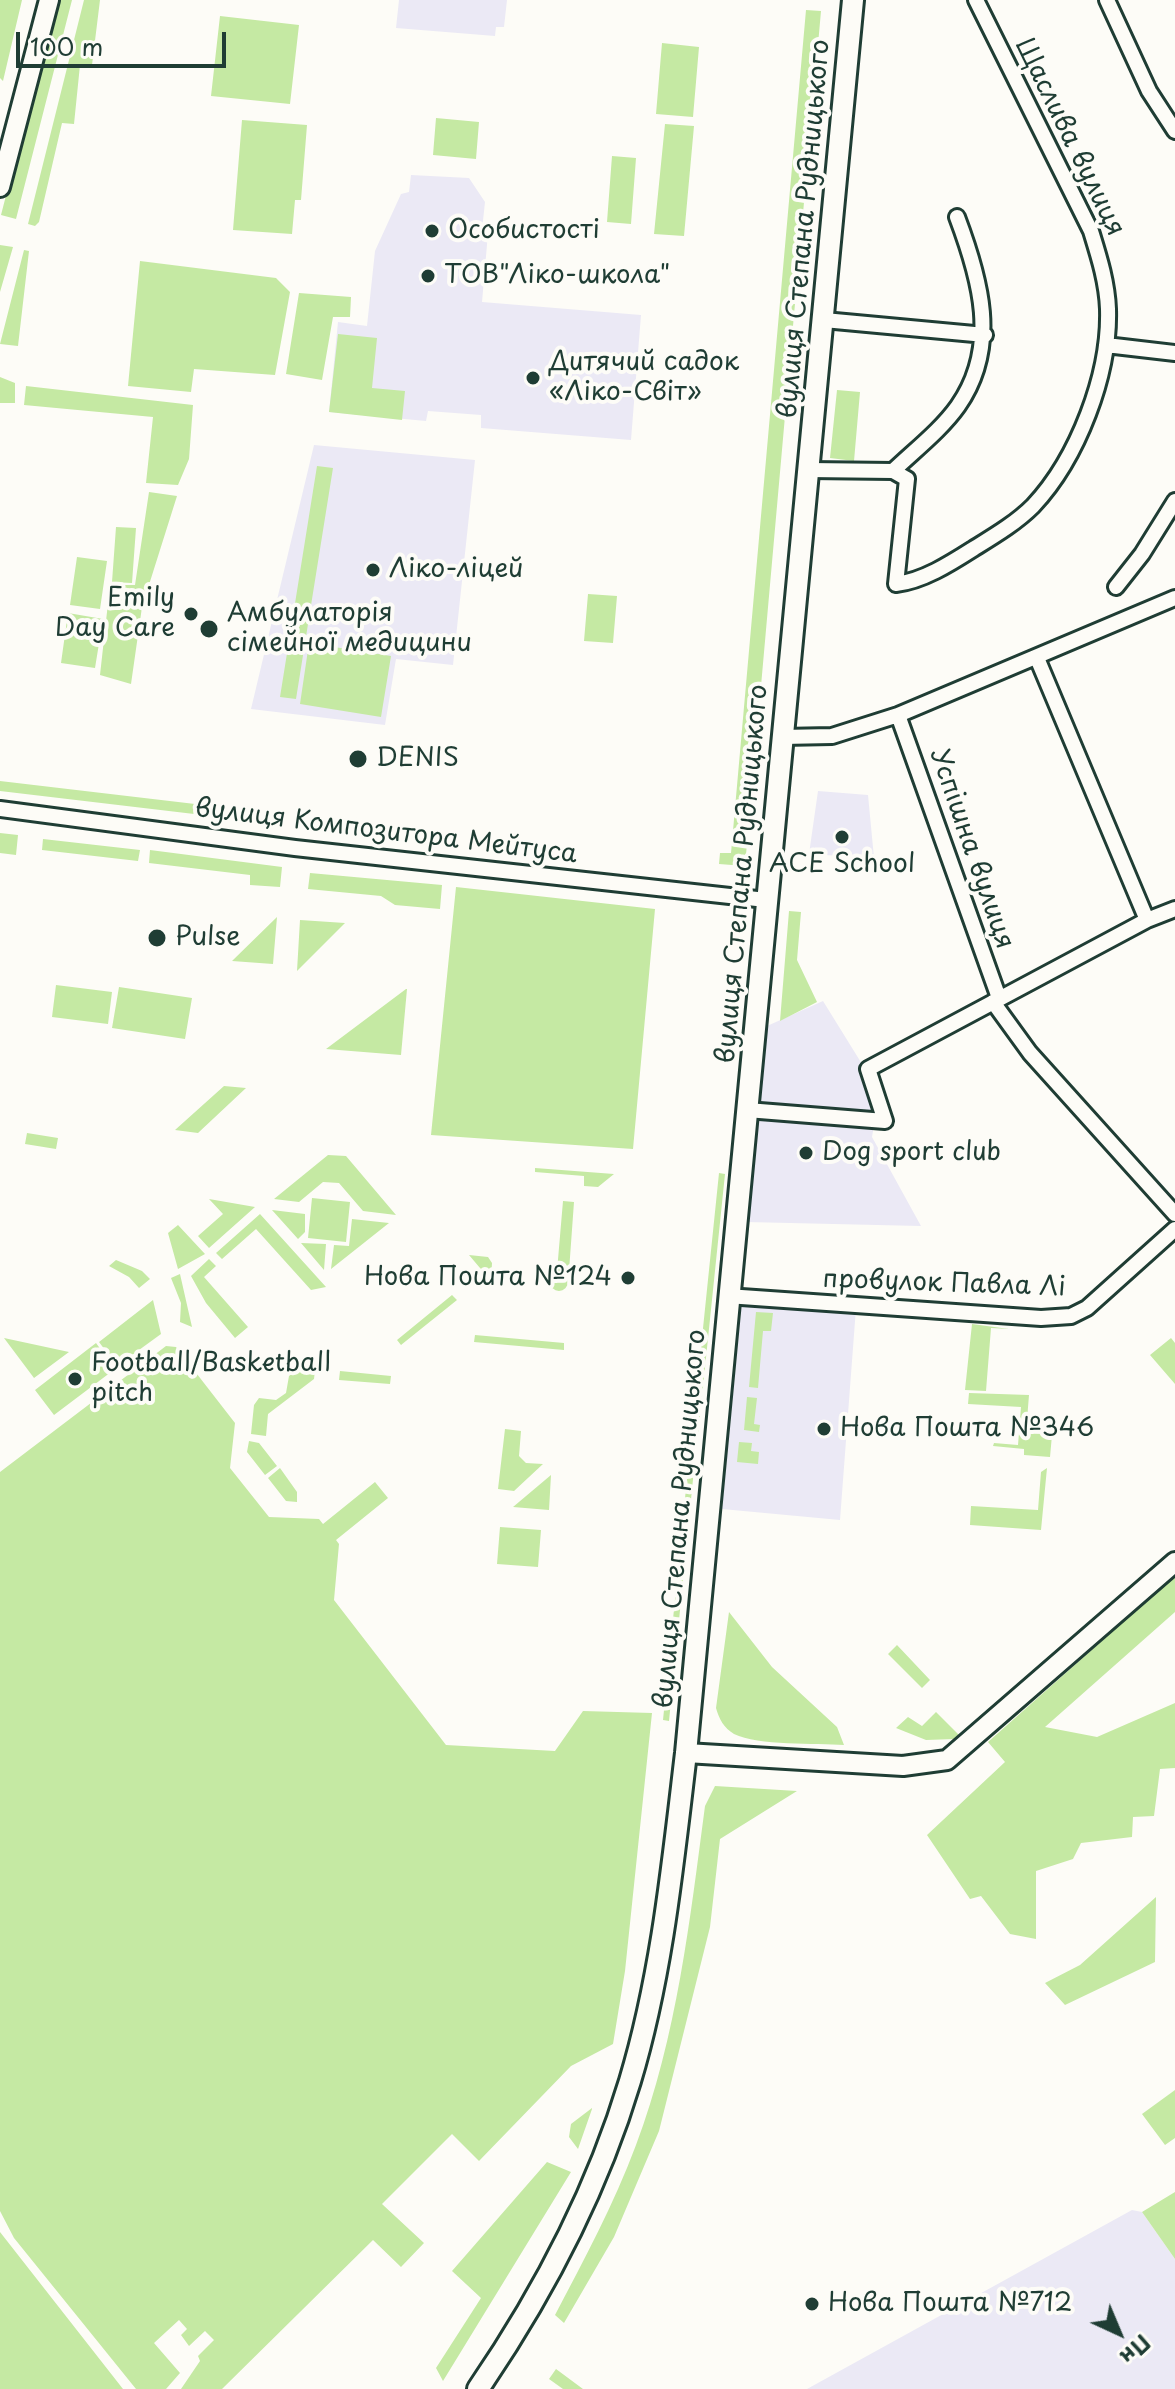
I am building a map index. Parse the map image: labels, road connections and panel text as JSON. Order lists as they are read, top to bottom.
{
  "streets": {
    "main road": ["вулиця Степана Рудницького"],
    "street": [
      "Щаслива вулиця",
      "вулиця Композитора Мейтуса",
      "Успішна вулиця",
      "провулок Павла Лі"
    ]
  },
  "crossings": [
    ["вулиця Степана Рудницького", "вулиця Композитора Мейтуса"],
    ["вулиця Степана Рудницького", "провулок Павла Лі"]
  ],
  "places": [
    "Особистості",
    "ТОВ\"Ліко-школа\"",
    "Дитячий садок «Ліко-Світ»",
    "Ліко-ліцей",
    "Emily Day Care",
    "Амбулаторія сімейної медицини",
    "DENIS",
    "ACE School",
    "Pulse",
    "Dog sport club",
    "Нова Пошта №124",
    "Football/Basketball pitch",
    "Нова Пошта №346",
    "Нова Пошта №712"
  ],
  "scale_bar": "100 m",
  "north": "bottom right"
}
